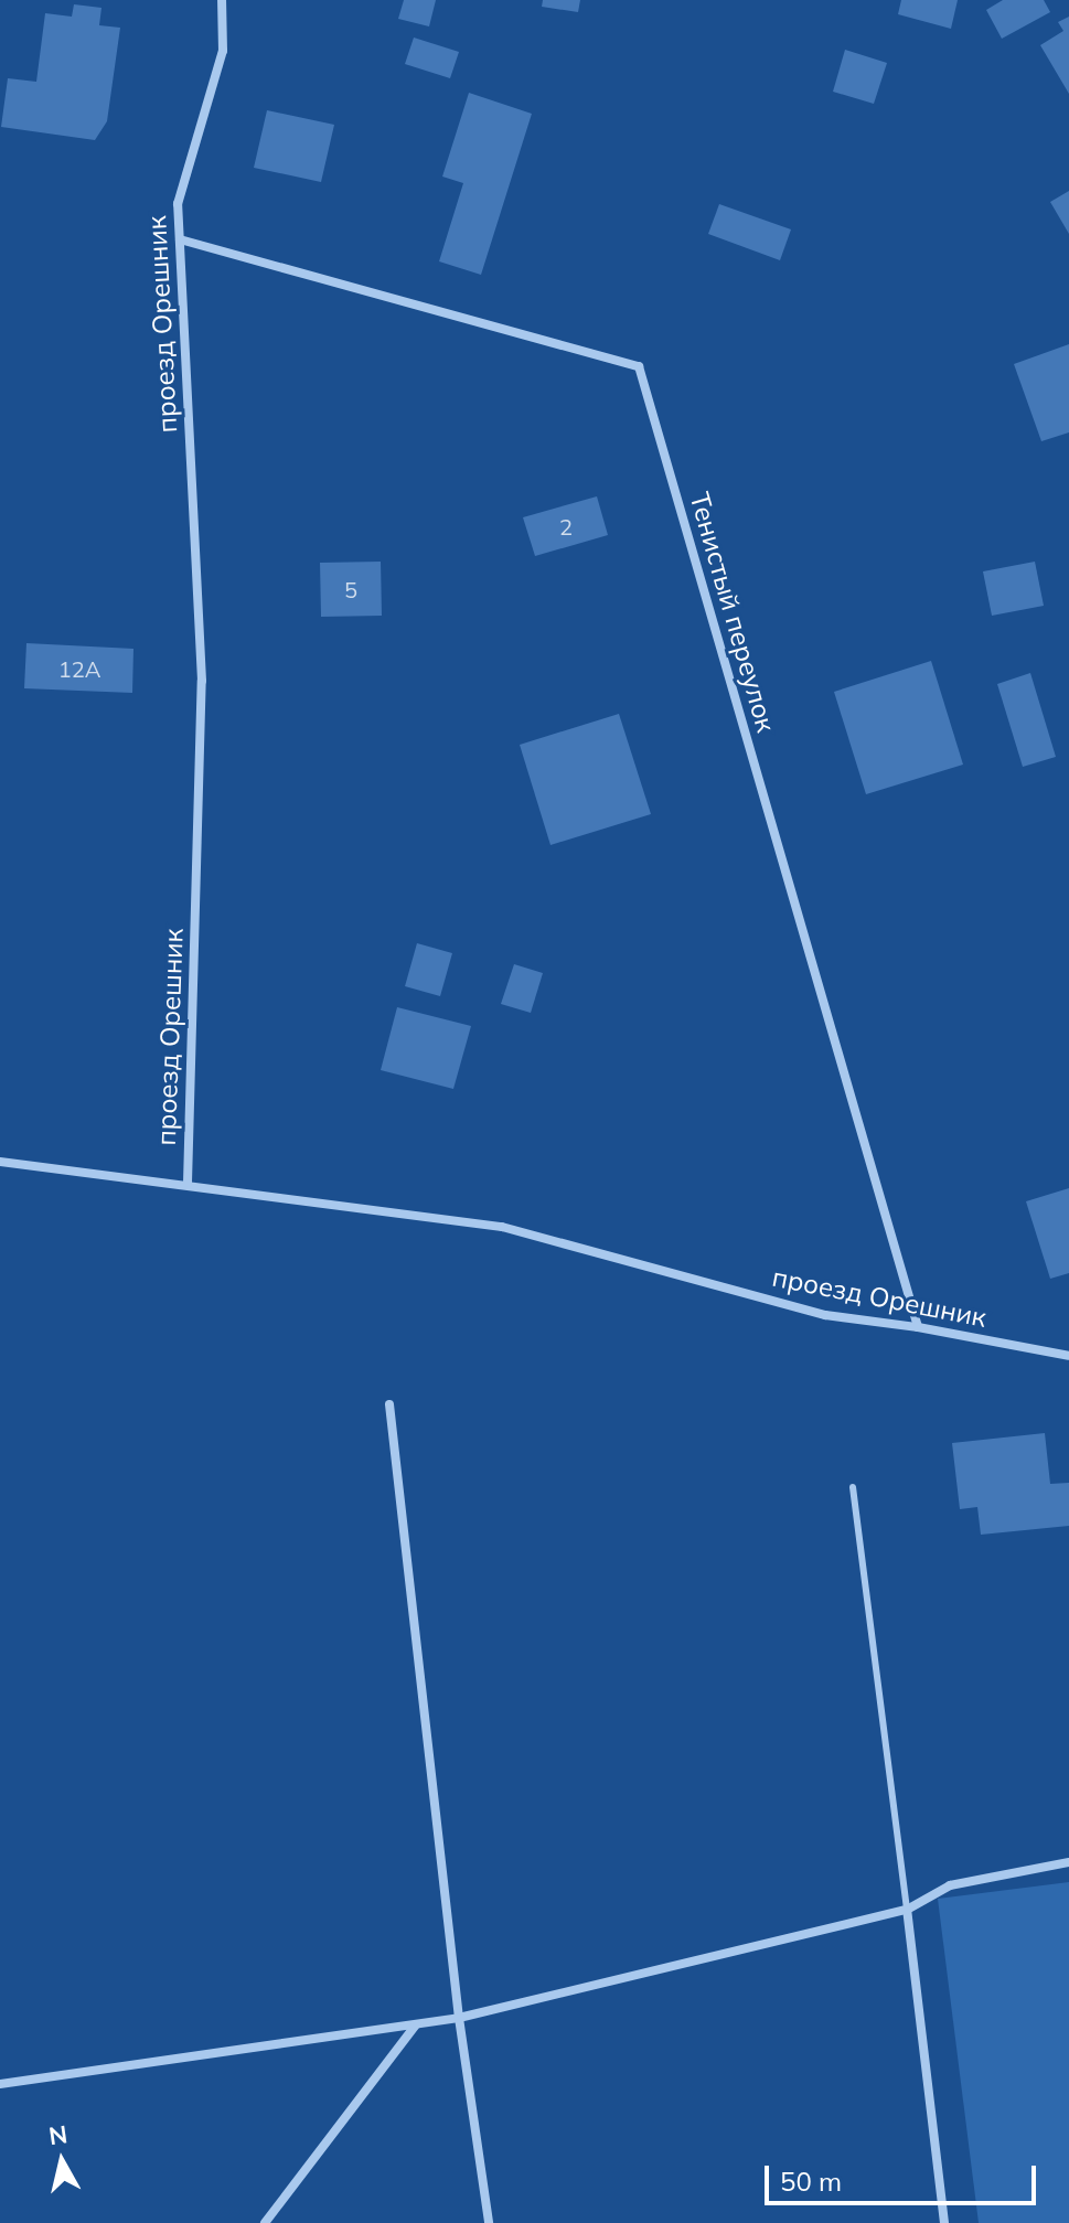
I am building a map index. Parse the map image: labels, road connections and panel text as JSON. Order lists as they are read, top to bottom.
{
  "streets": {
    "street": ["проезд Орешник", "Тенистый переулок"]
  },
  "crossings": [
    ["проезд Орешник", "Тенистый переулок"]
  ],
  "house_numbers": ["2", "5", "12А"],
  "scale_bar": "50 m",
  "north": "top"
}
